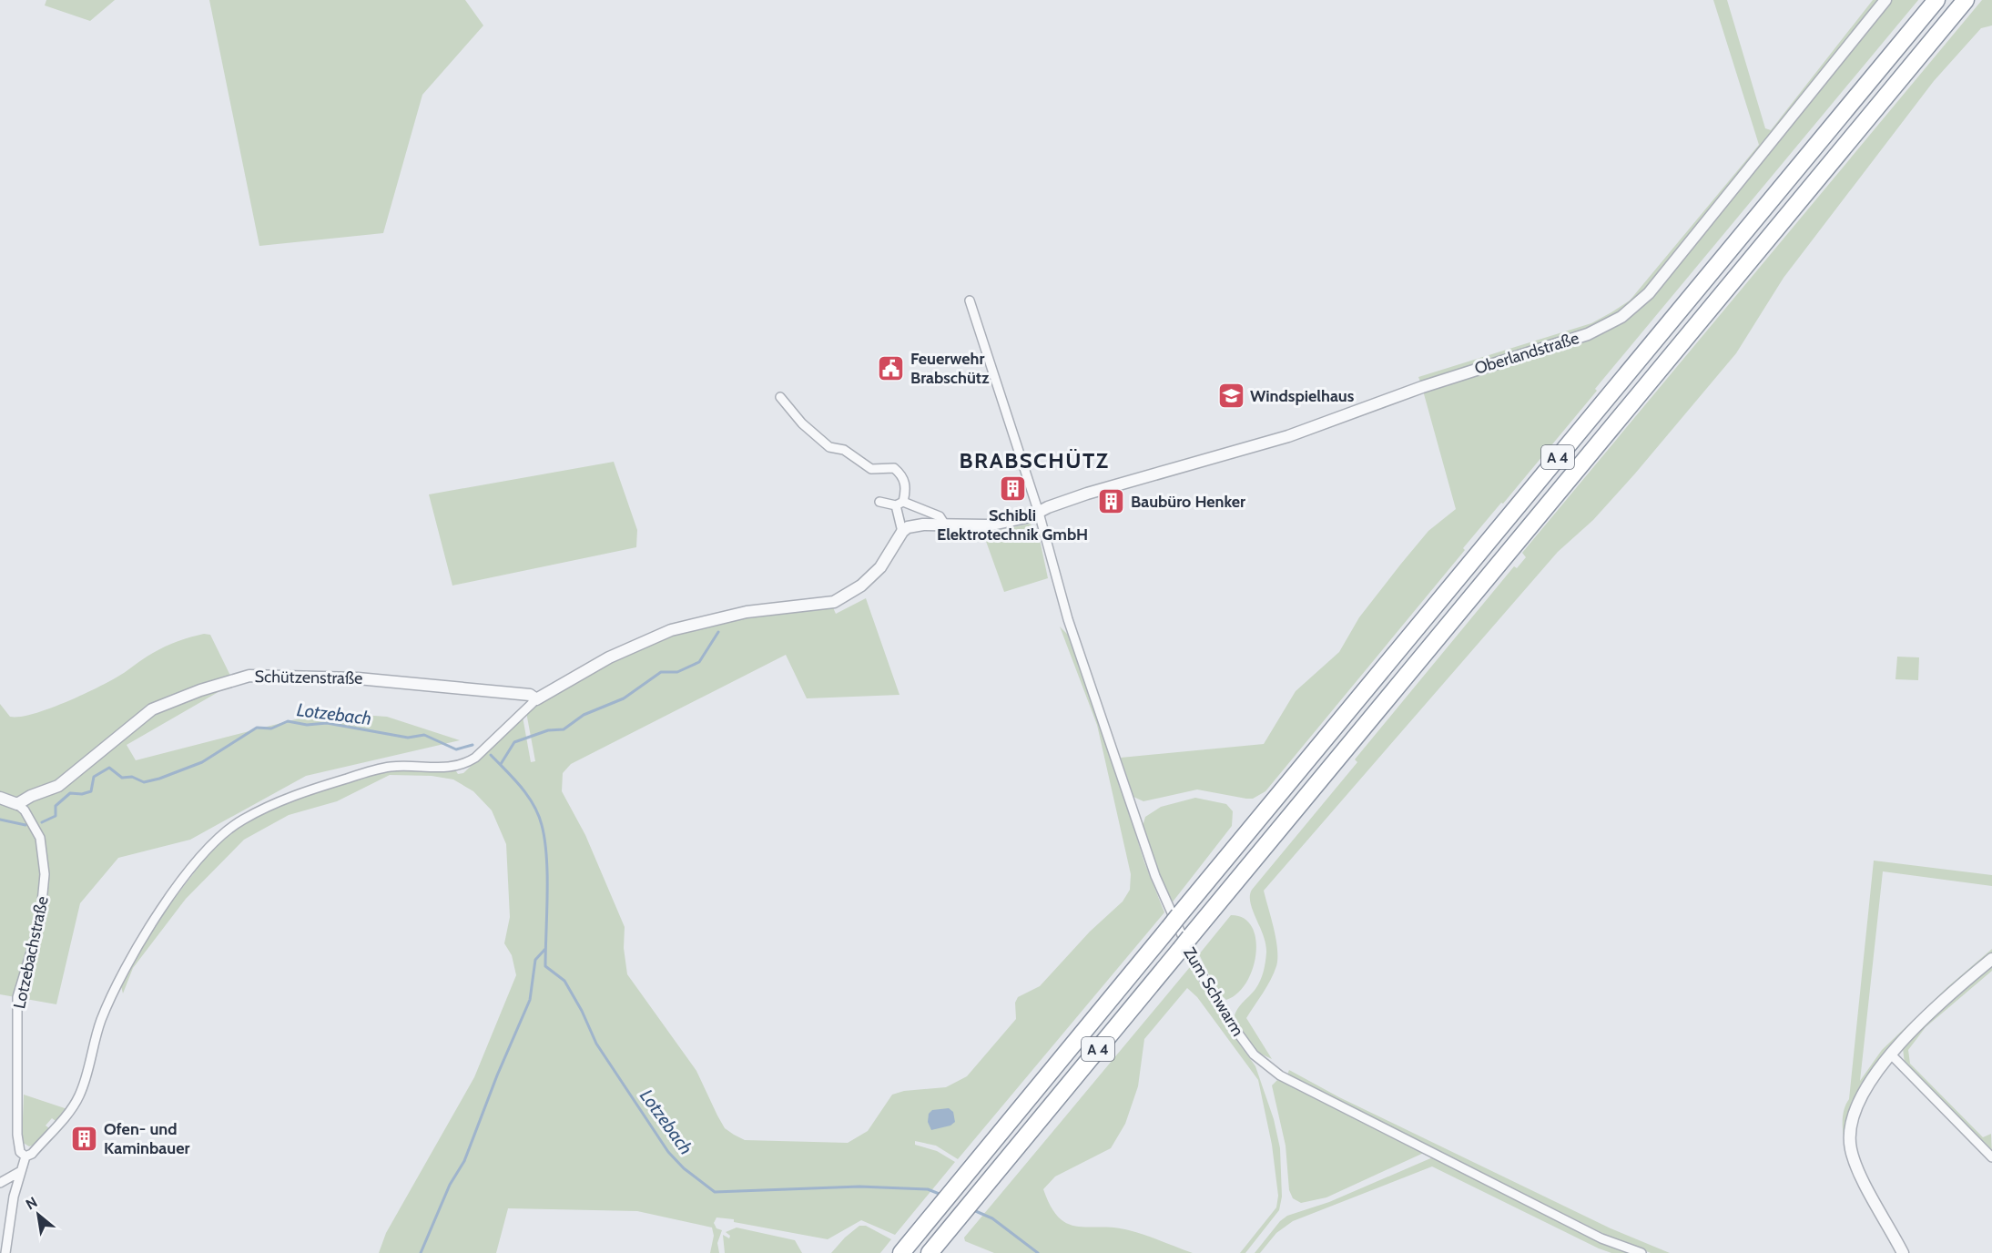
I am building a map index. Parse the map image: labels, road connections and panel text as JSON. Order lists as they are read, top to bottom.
{
  "streets": {
    "highway": ["A 4"],
    "street": [
      "Oberlandstraße",
      "Schützenstraße",
      "Lotzebachstraße",
      "Zum Schwarm"
    ]
  },
  "crossings": [
    ["Oberlandstraße", "Zum Schwarm"],
    ["Schützenstraße", "Lotzebachstraße"]
  ],
  "districts": ["BRABSCHÜTZ"],
  "water": ["Lotzebach"],
  "places": {
    "public building": ["Feuerwehr Brabschütz"],
    "school or university": ["Windspielhaus"],
    "building": ["Schibli Elektrotechnik GmbH", "Baubüro Henker", "Ofen- und Kaminbauer"]
  },
  "north": "top left"
}
